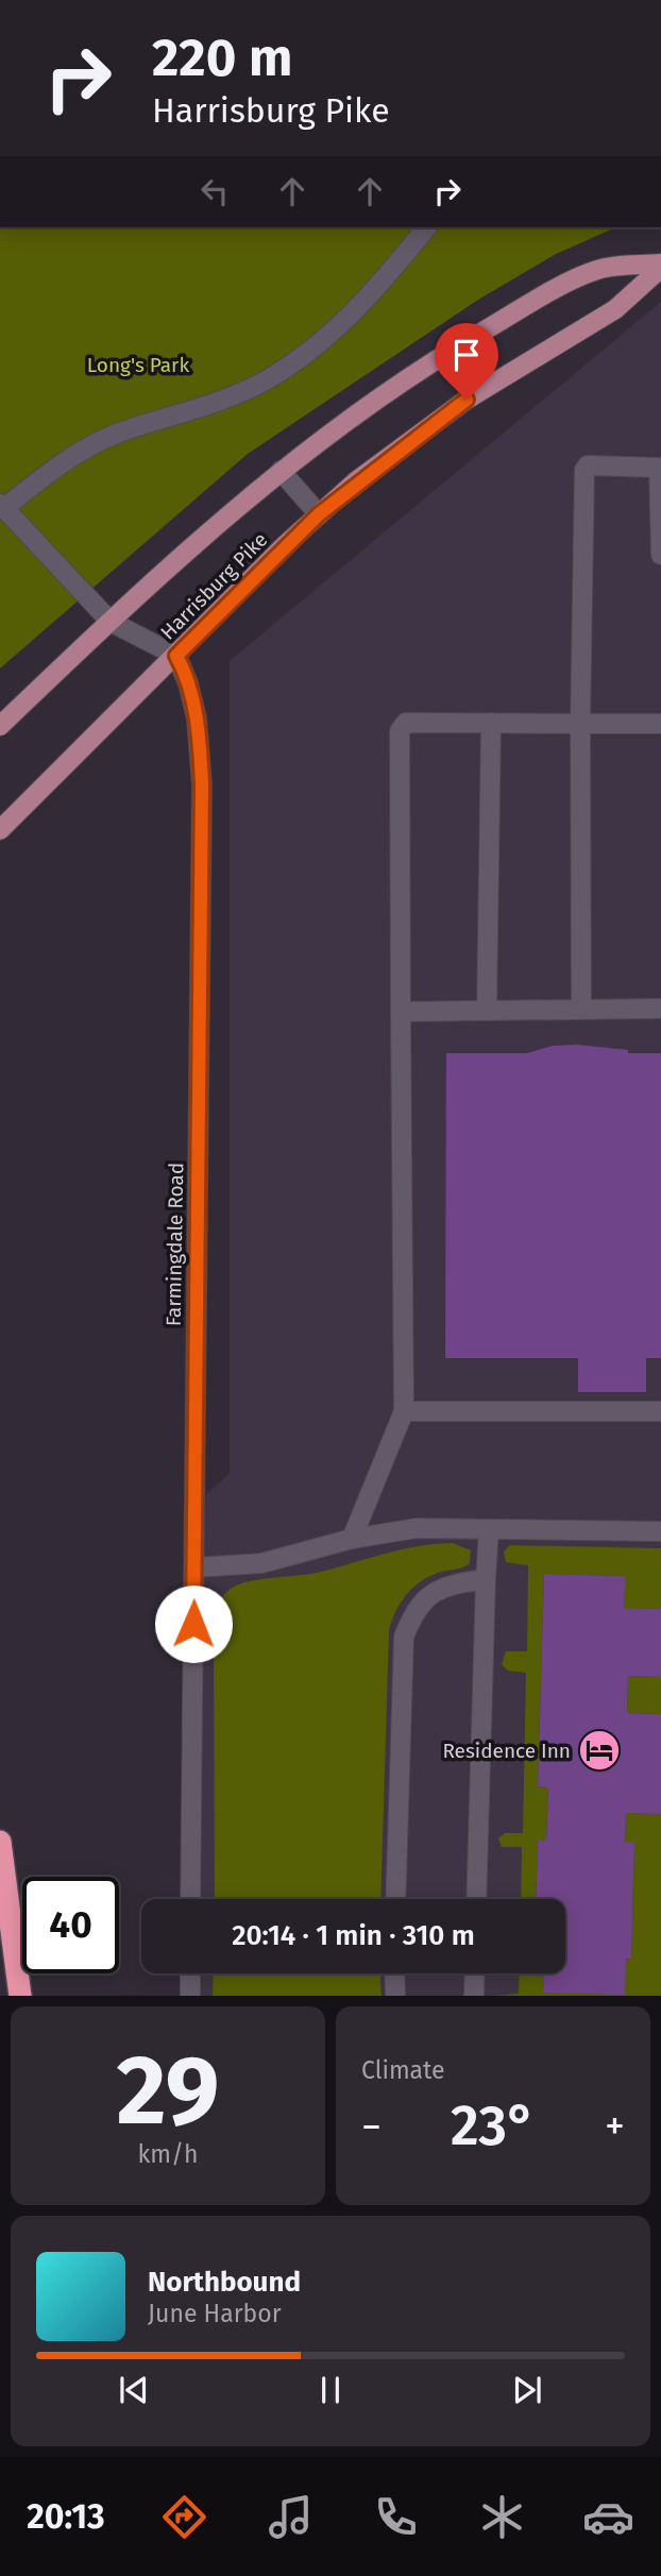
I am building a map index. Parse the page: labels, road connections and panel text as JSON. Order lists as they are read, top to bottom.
{
  "streets": {
    "main road": ["Harrisburg Pike"],
    "street": ["Farmingdale Road"]
  },
  "crossings": [
    ["Harrisburg Pike", "Farmingdale Road"]
  ],
  "parks": ["Long's Park"],
  "places": {
    "hotel": ["Residence Inn"]
  },
  "page": {
    "turn": ["220 m", "Harrisburg Pike"],
    "limit": "40",
    "trip": "20:14 · 1 min · 310 m",
    "tile": [
      ["29", "km/h"],
      "Climate"
    ],
    "heat": ["−", "23°", "+"],
    "song": ["Northbound", "June Harbor"],
    "tabs": "20:13"
  }
}
